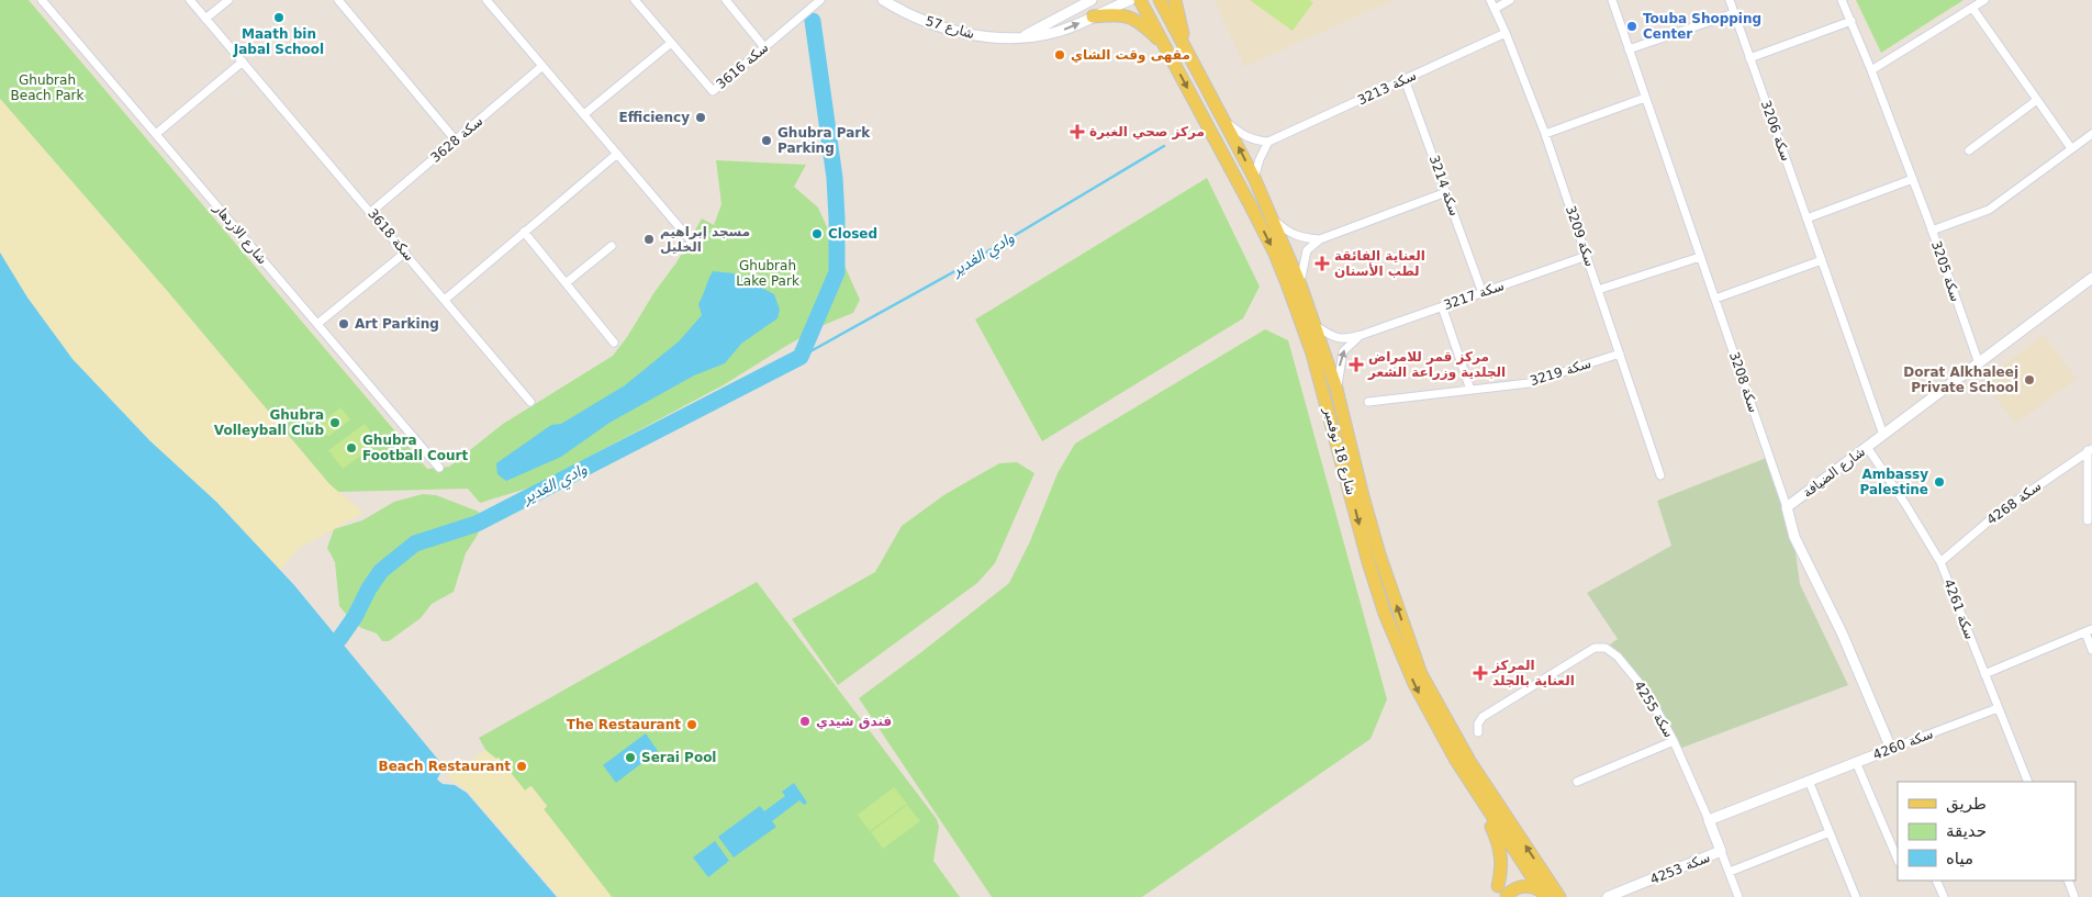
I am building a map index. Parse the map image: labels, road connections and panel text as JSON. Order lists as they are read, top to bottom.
{
  "streets": {
    "main road": ["شارع 18 نوفمبر"],
    "street": [
      "شارع 57",
      "سكة 3616",
      "سكة 3213",
      "سكة 3206",
      "سكة 3628",
      "سكة 3214",
      "شارع الازدهار",
      "سكة 3618",
      "سكة 3209",
      "سكة 3205",
      "سكة 3217",
      "سكة 3219",
      "سكة 3208",
      "شارع الضيافة",
      "سكة 4268",
      "سكة 4261",
      "سكة 4255",
      "سكة 4260",
      "سكة 4253"
    ]
  },
  "crossings": [
    ["سكة 3213", "سكة 3214"],
    ["سكة 3213", "سكة 3209"],
    ["سكة 3206", "شارع الضيافة"],
    ["سكة 3628", "سكة 3618"],
    ["سكة 3214", "سكة 3217"],
    ["سكة 3209", "سكة 3217"],
    ["سكة 3209", "سكة 3219"],
    ["سكة 3205", "شارع الضيافة"],
    ["سكة 3217", "شارع 18 نوفمبر"],
    ["سكة 3208", "شارع الضيافة"],
    ["شارع الضيافة", "سكة 4261"],
    ["سكة 4268", "سكة 4261"],
    ["سكة 4261", "سكة 4260"],
    ["سكة 4255", "سكة 4260"],
    ["سكة 4255", "سكة 4253"]
  ],
  "water": ["وادي الغدير"],
  "parks": ["Ghubrah Beach Park", "Ghubrah Lake Park"],
  "places": {
    "other": [
      "Maath bin Jabal School",
      "Touba Shopping Center",
      "مقهى وقت الشاي",
      "Efficiency",
      "Ghubra Park Parking",
      "Closed",
      "مسجد إبراهيم الخليل",
      "Art Parking",
      "Dorat Alkhaleej Private School",
      "Ghubra Volleyball Club",
      "Ghubra Football Court",
      "Ambassy Palestine",
      "فندق شيدي",
      "The Restaurant",
      "Serai Pool",
      "Beach Restaurant"
    ],
    "health": [
      "مركز صحي الغبرة",
      "العناية الفائقة لطب الأسنان",
      "مركز قمر للامراض الجلدية وزراعة الشعر",
      "المركز العناية بالجلد"
    ]
  },
  "legend": ["طريق", "حديقة", "مياه"]
}
